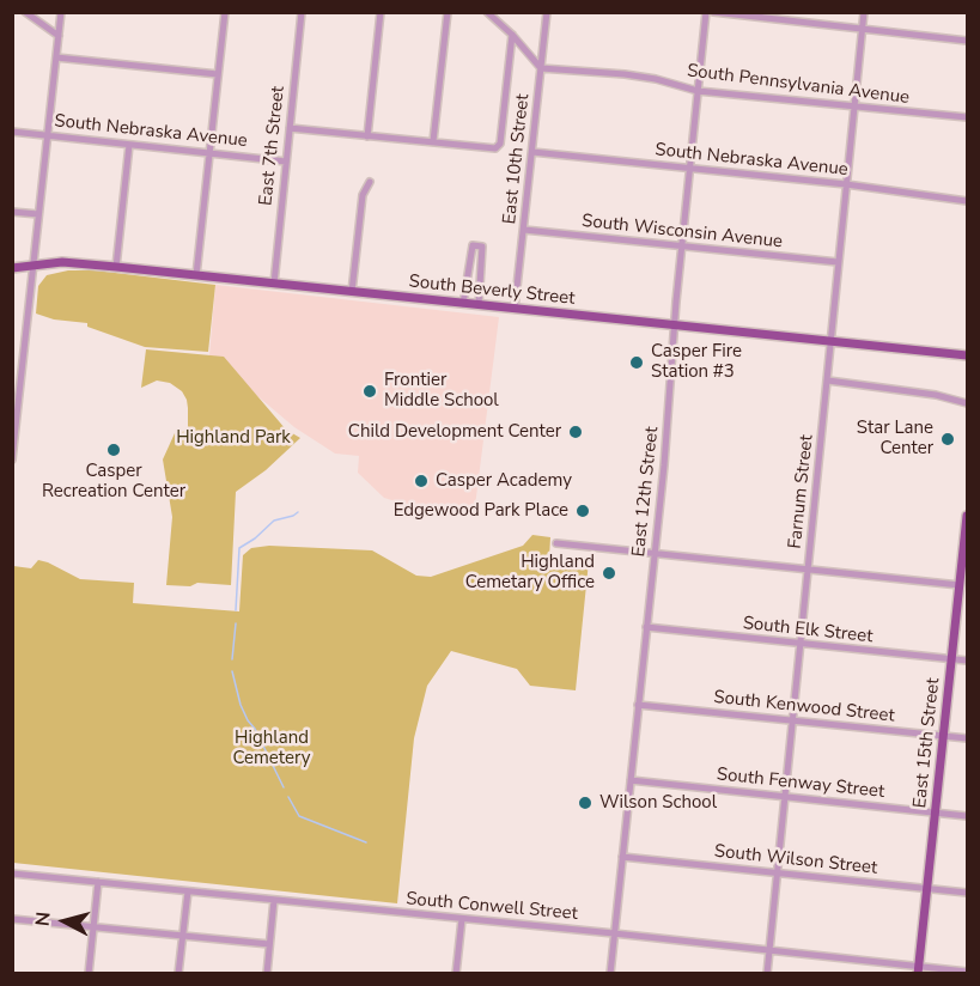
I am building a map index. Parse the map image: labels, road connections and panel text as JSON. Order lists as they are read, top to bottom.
{
  "streets": {
    "main road": ["South Beverly Street", "East 15th Street"],
    "street": [
      "South Pennsylvania Avenue",
      "South Nebraska Avenue",
      "East 7th Street",
      "East 10th Street",
      "South Wisconsin Avenue",
      "East 12th Street",
      "Farnum Street",
      "South Elk Street",
      "South Kenwood Street",
      "South Fenway Street",
      "South Wilson Street",
      "South Conwell Street"
    ]
  },
  "crossings": [
    ["South Pennsylvania Avenue", "East 10th Street"],
    ["South Pennsylvania Avenue", "East 12th Street"],
    ["South Pennsylvania Avenue", "Farnum Street"],
    ["South Nebraska Avenue", "East 7th Street"],
    ["South Nebraska Avenue", "East 10th Street"],
    ["South Nebraska Avenue", "East 12th Street"],
    ["South Nebraska Avenue", "Farnum Street"],
    ["East 7th Street", "South Beverly Street"],
    ["East 10th Street", "South Wisconsin Avenue"],
    ["East 10th Street", "South Beverly Street"],
    ["South Wisconsin Avenue", "East 12th Street"],
    ["South Wisconsin Avenue", "Farnum Street"],
    ["South Beverly Street", "East 12th Street"],
    ["South Beverly Street", "Farnum Street"],
    ["East 12th Street", "South Elk Street"],
    ["East 12th Street", "South Kenwood Street"],
    ["East 12th Street", "South Fenway Street"],
    ["East 12th Street", "South Wilson Street"],
    ["East 12th Street", "South Conwell Street"],
    ["Farnum Street", "South Elk Street"],
    ["Farnum Street", "South Kenwood Street"],
    ["Farnum Street", "South Fenway Street"],
    ["Farnum Street", "South Wilson Street"],
    ["Farnum Street", "South Conwell Street"],
    ["South Elk Street", "East 15th Street"],
    ["South Kenwood Street", "East 15th Street"],
    ["East 15th Street", "South Fenway Street"],
    ["East 15th Street", "South Wilson Street"],
    ["East 15th Street", "South Conwell Street"]
  ],
  "parks": ["Highland Park", "Highland Cemetery"],
  "places": [
    "Casper Fire Station #3",
    "Frontier Middle School",
    "Child Development Center",
    "Star Lane Center",
    "Casper Recreation Center",
    "Casper Academy",
    "Edgewood Park Place",
    "Highland Cemetary Office",
    "Wilson School"
  ],
  "north": "left"
}
